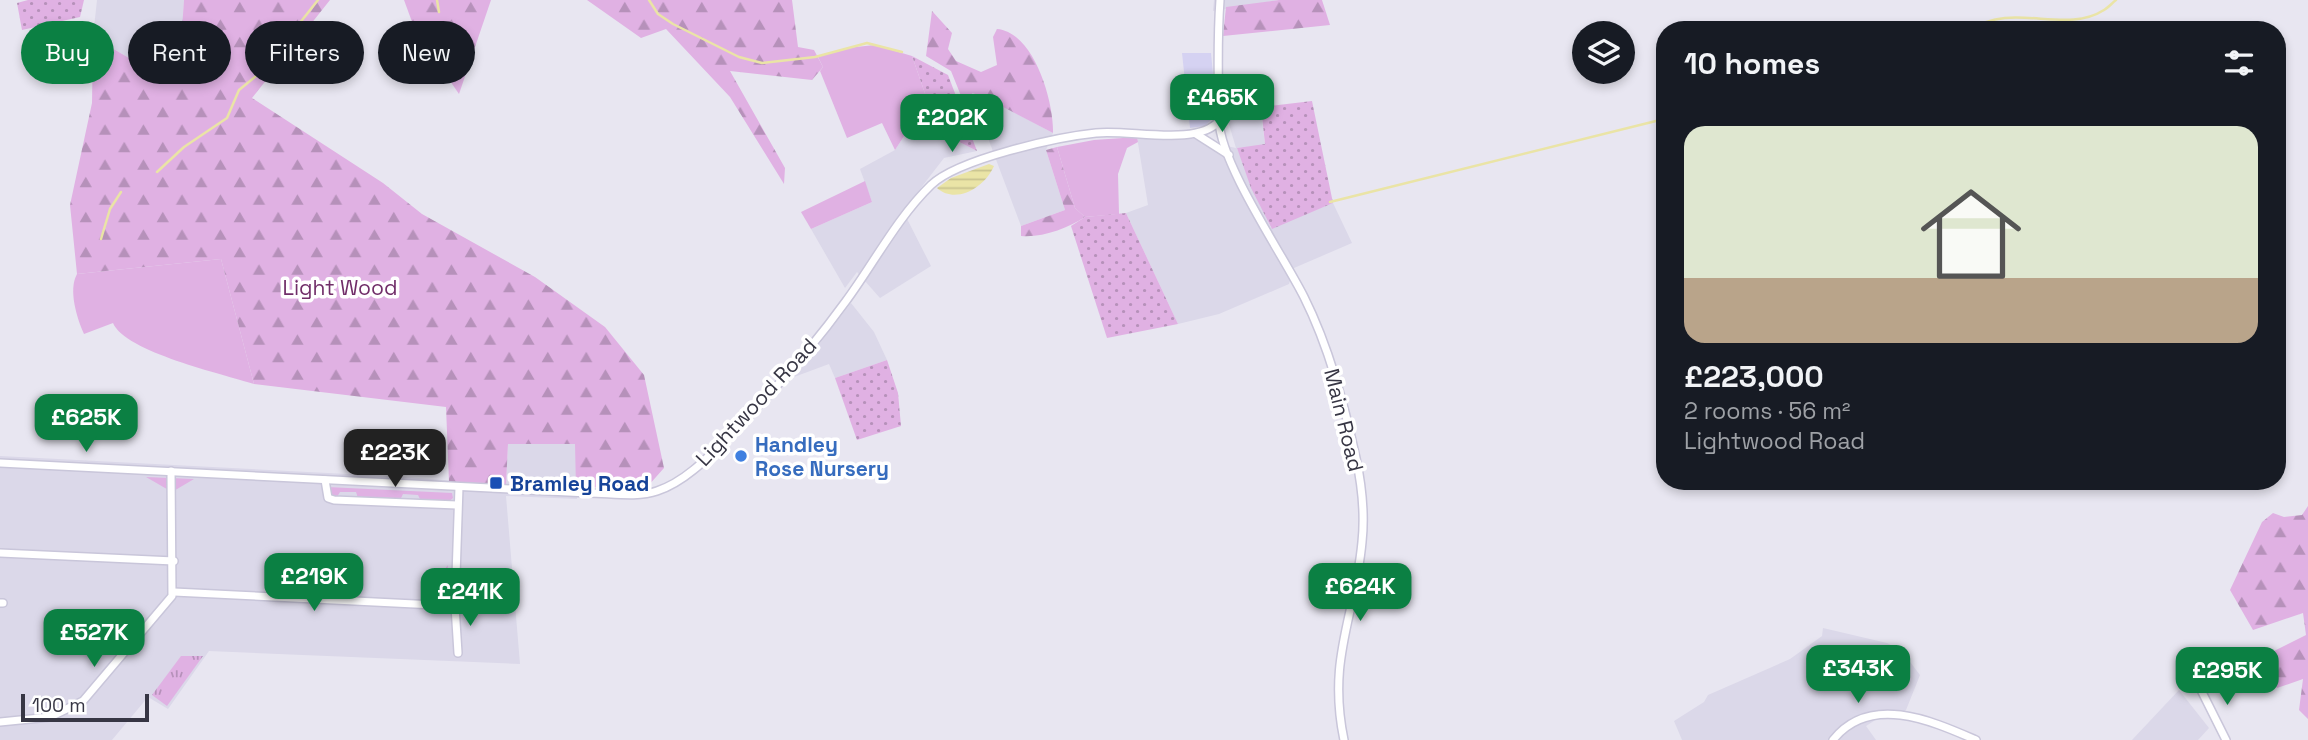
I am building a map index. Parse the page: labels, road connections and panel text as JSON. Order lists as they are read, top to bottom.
{
  "streets": {
    "street": ["Lightwood Road", "Main Road"]
  },
  "parks": ["Light Wood"],
  "places": {
    "other": ["Handley Rose Nursery"],
    "transit": ["Bramley Road"]
  },
  "scale_bar": "100 m",
  "page": {
    "chip": [
      "Buy",
      "Rent",
      "Filters",
      "New"
    ],
    "heading": "10 homes",
    "price": [
      "£465K",
      "£202K",
      "£625K",
      "£223K",
      "£219K",
      "£624K",
      "£241K",
      "£527K",
      "£343K",
      "£295K"
    ],
    "list": [
      {
        "name": "£223,000",
        "note": "2 rooms · 56 m² · Lightwood Road"
      }
    ],
    "scale": "100 m"
  }
}
